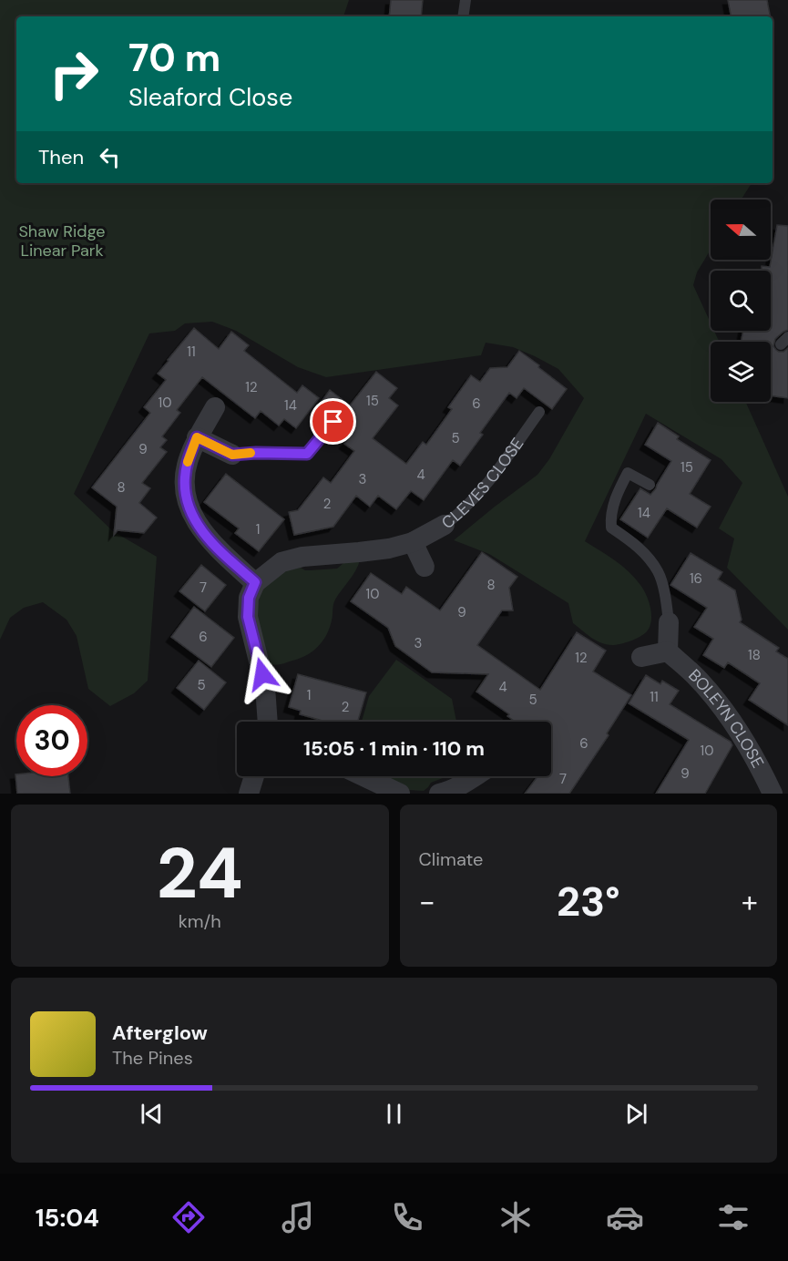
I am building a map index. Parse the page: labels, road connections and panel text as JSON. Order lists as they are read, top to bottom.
{
  "streets": {
    "street": ["CLEVES CLOSE", "BOLEYN CLOSE"]
  },
  "parks": ["Shaw Ridge Linear Park"],
  "house_numbers": [
    "11",
    "12",
    "15",
    "10",
    "6",
    "14",
    "5",
    "9",
    "15",
    "4",
    "3",
    "8",
    "2",
    "14",
    "1",
    "16",
    "8",
    "7",
    "10",
    "9",
    "6",
    "3",
    "18",
    "12",
    "5",
    "4",
    "1",
    "11",
    "5",
    "2",
    "6",
    "10",
    "9",
    "7"
  ],
  "north": "left",
  "page": {
    "turn": ["70 m", "Sleaford Close"],
    "then": "Then",
    "limit": "30",
    "trip": "15:05 · 1 min · 110 m",
    "tile": [
      ["24", "km/h"],
      "Climate"
    ],
    "heat": ["−", "23°", "+"],
    "song": ["Afterglow", "The Pines"],
    "tabs": "15:04"
  }
}
